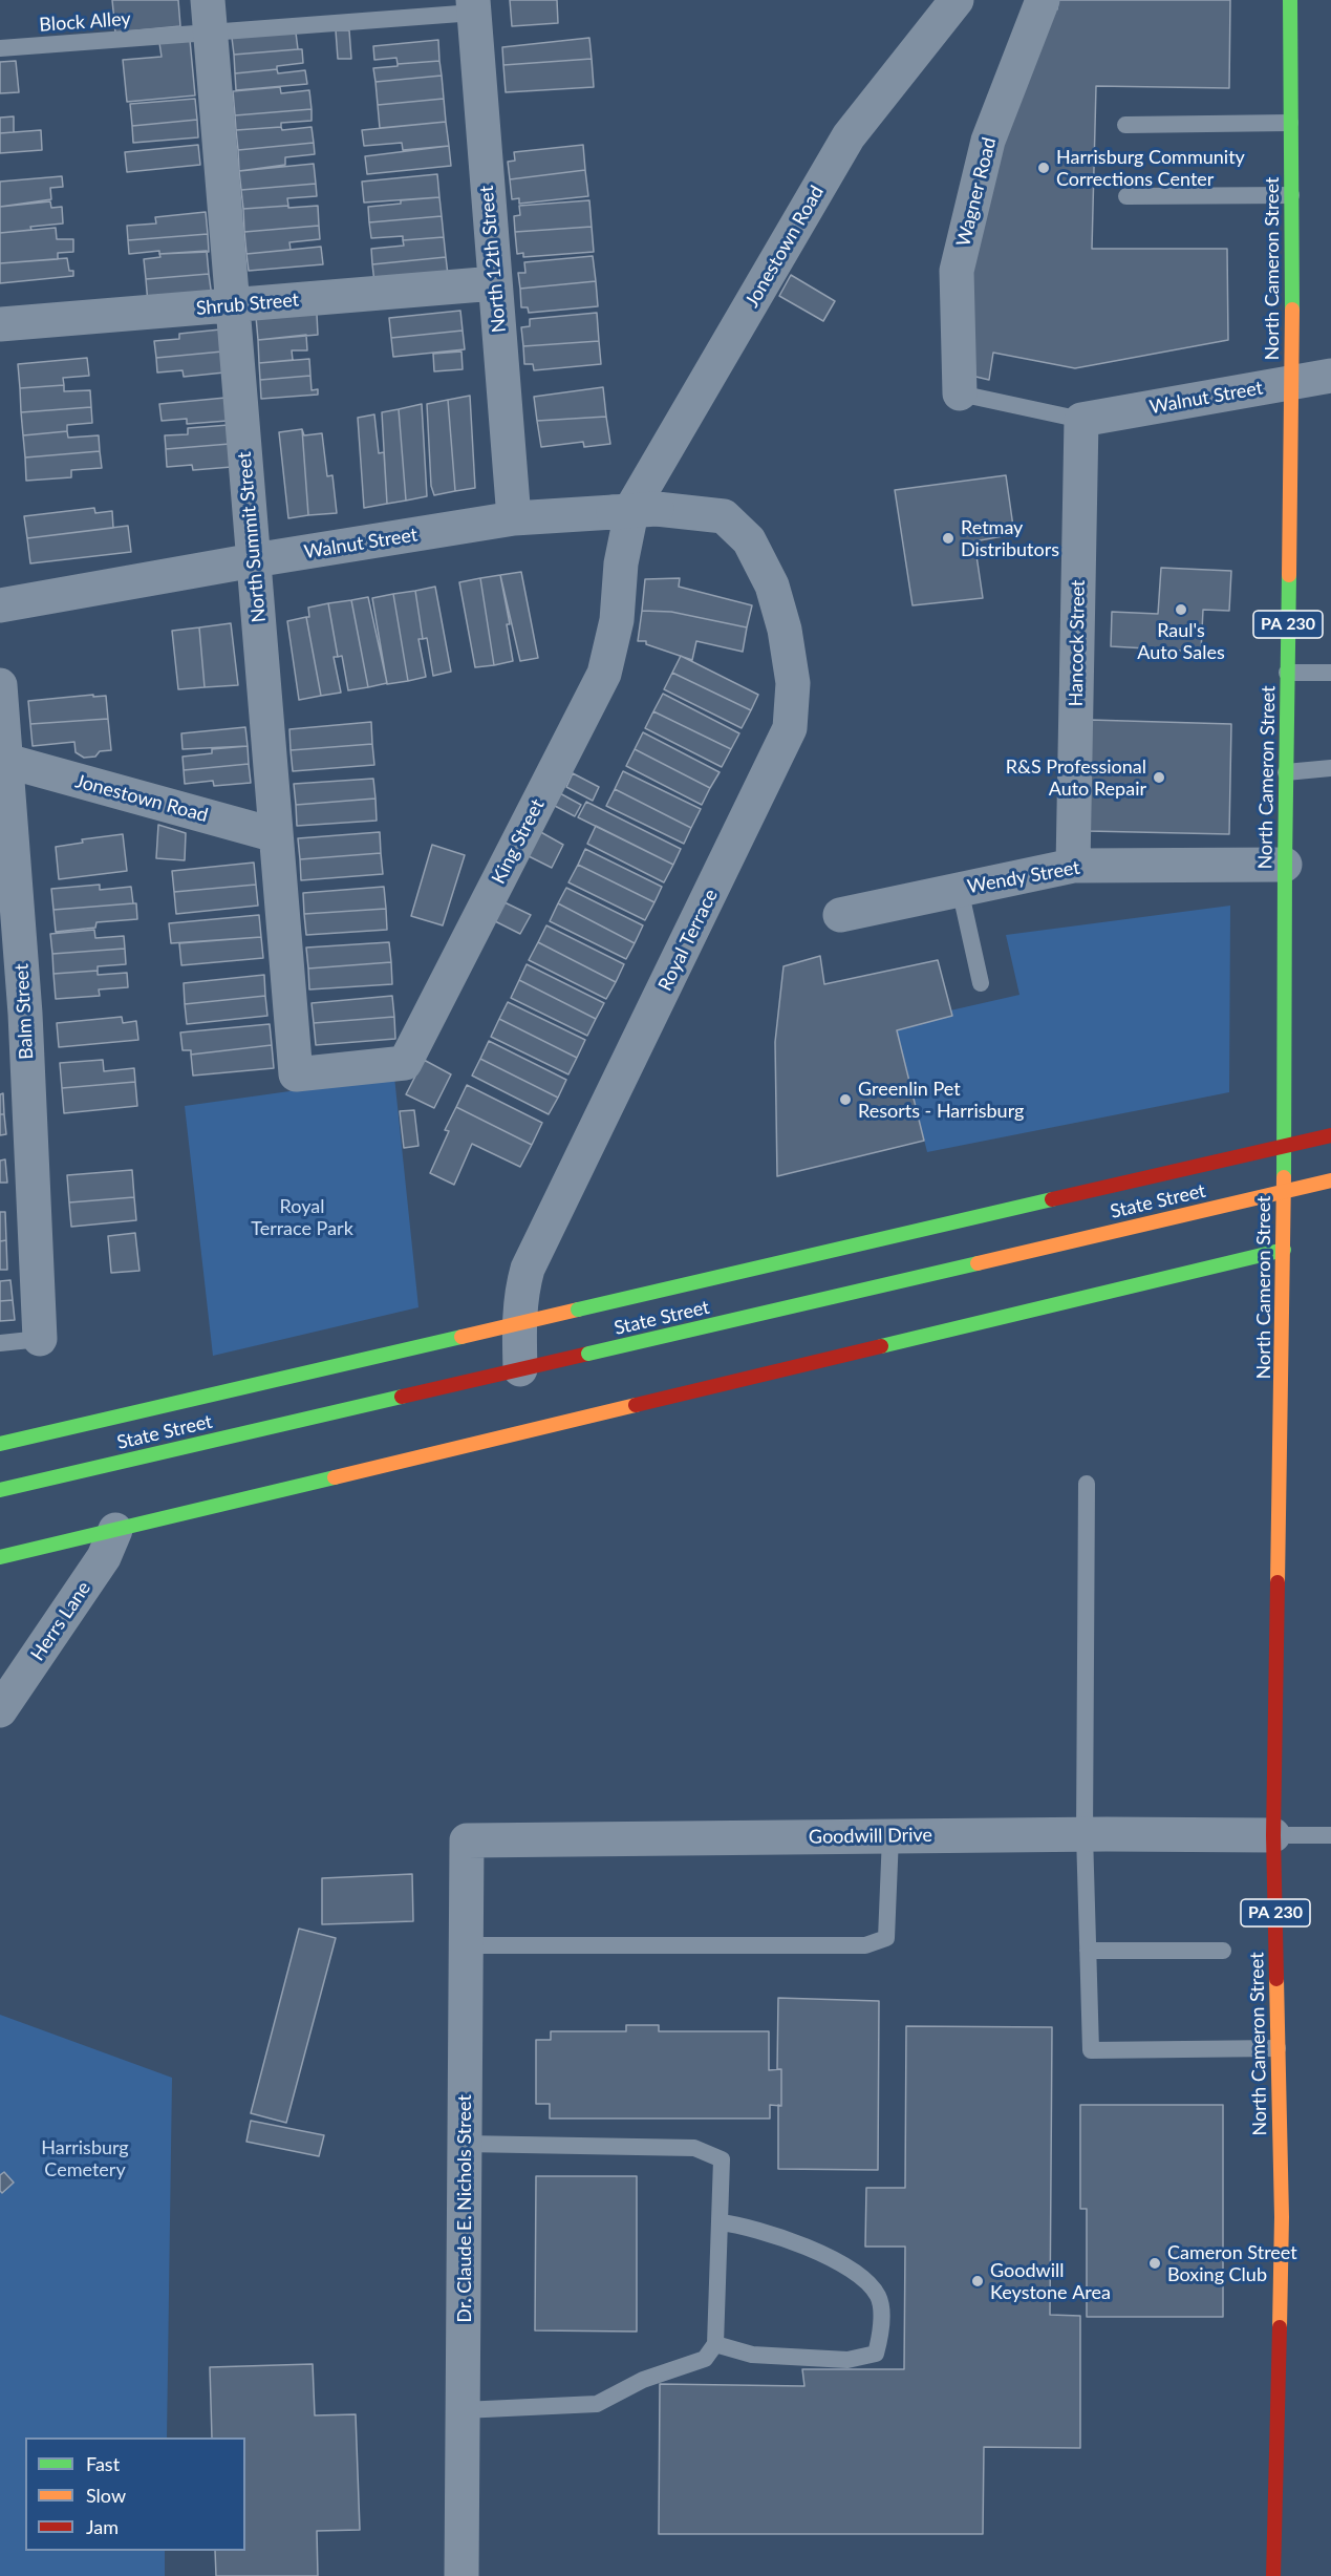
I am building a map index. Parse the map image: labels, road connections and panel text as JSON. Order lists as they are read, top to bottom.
{
  "streets": {
    "main road": ["North Cameron Street", "PA 230", "State Street"],
    "street": [
      "Wagner Road",
      "Jonestown Road",
      "North 12th Street",
      "Shrub Street",
      "Walnut Street",
      "North Summit Street",
      "Hancock Street",
      "King Street",
      "Wendy Street",
      "Royal Terrace",
      "Balm Street",
      "Herrs Lane",
      "Goodwill Drive",
      "Dr. Claude E. Nichols Street"
    ],
    "lane": ["Block Alley"]
  },
  "crossings": [
    ["Block Alley", "North 12th Street"],
    ["Block Alley", "North Summit Street"],
    ["Jonestown Road", "Walnut Street"],
    ["Jonestown Road", "North Summit Street"],
    ["Jonestown Road", "King Street"],
    ["Jonestown Road", "Balm Street"],
    ["North 12th Street", "Shrub Street"],
    ["North 12th Street", "Walnut Street"],
    ["North Cameron Street", "Walnut Street"],
    ["North Cameron Street", "Wendy Street"],
    ["North Cameron Street", "Goodwill Drive"],
    ["Shrub Street", "North Summit Street"],
    ["Walnut Street", "North Summit Street"],
    ["Walnut Street", "Hancock Street"],
    ["Walnut Street", "King Street"],
    ["Walnut Street", "Royal Terrace"],
    ["North Summit Street", "King Street"],
    ["Hancock Street", "Wendy Street"],
    ["Royal Terrace", "State Street"],
    ["Goodwill Drive", "Dr. Claude E. Nichols Street"]
  ],
  "parks": ["Royal Terrace Park", "Harrisburg Cemetery"],
  "places": [
    "Harrisburg Community Corrections Center",
    "Retmay Distributors",
    "Raul's Auto Sales",
    "R&S Professional Auto Repair",
    "Greenlin Pet Resorts - Harrisburg",
    "Cameron Street Boxing Club",
    "Goodwill Keystone Area"
  ],
  "legend": ["Fast", "Slow", "Jam"]
}
